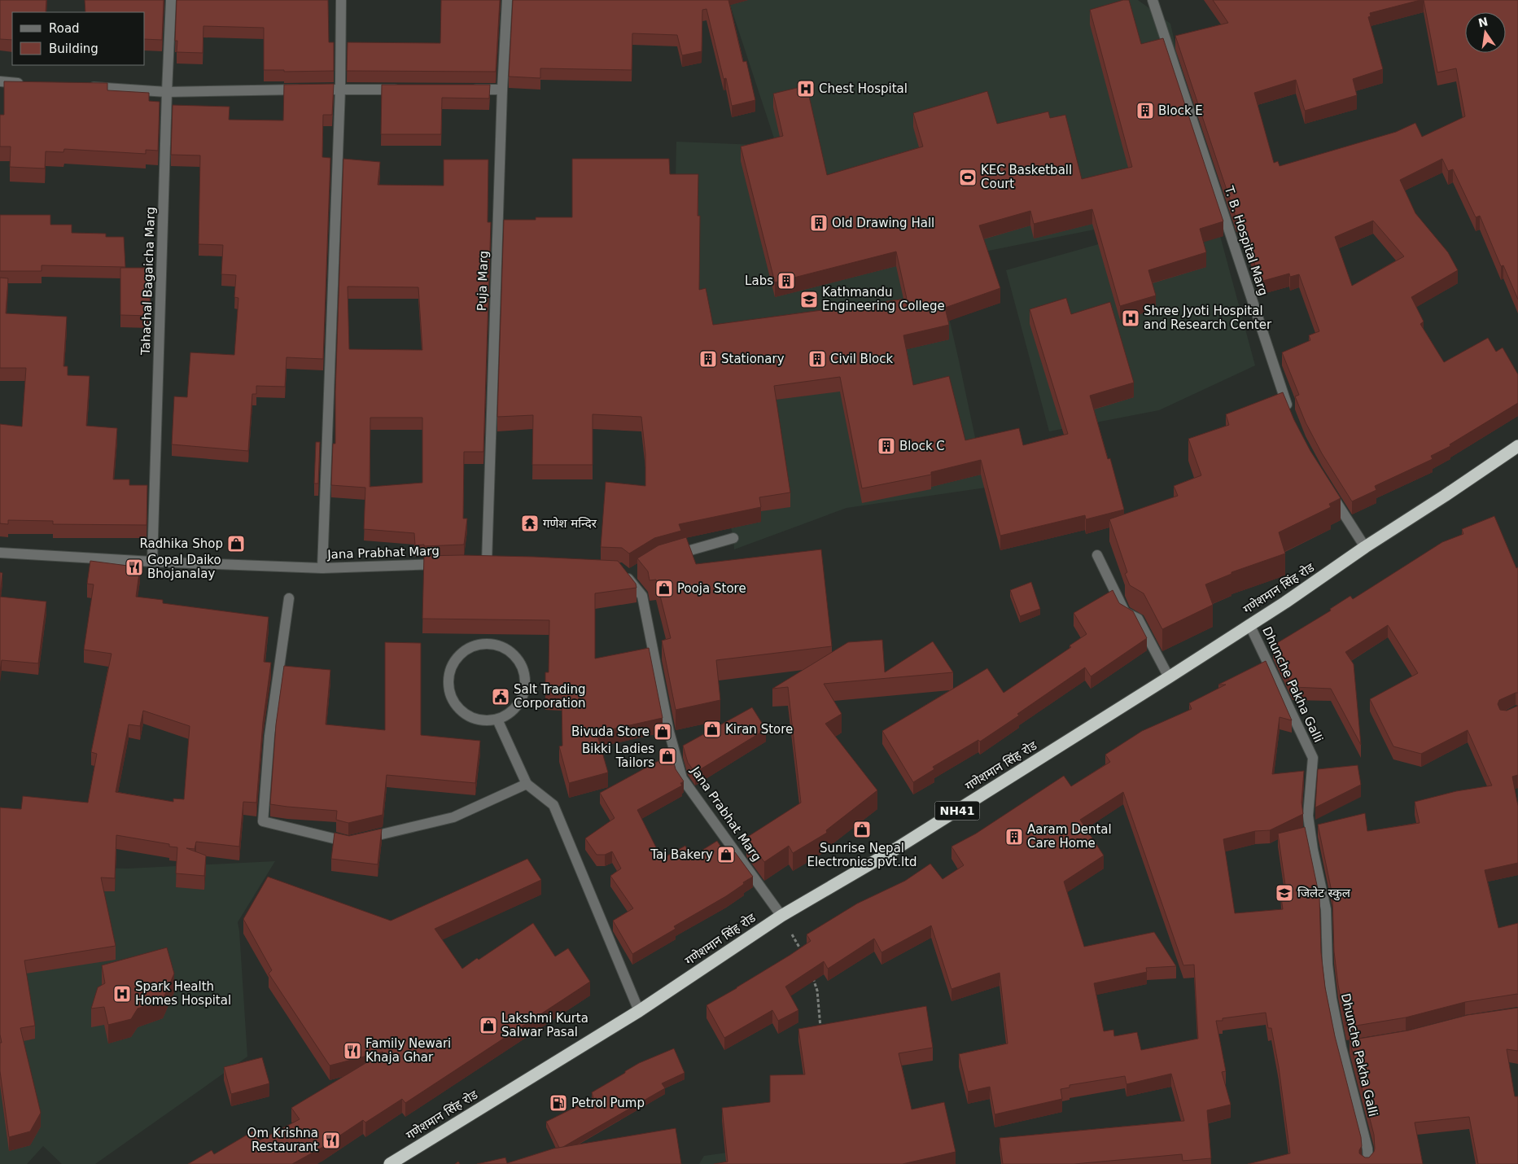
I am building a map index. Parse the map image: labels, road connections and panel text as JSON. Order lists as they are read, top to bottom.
{
  "streets": {
    "highway": ["गणेशमान सिंह रोड", "NH41"],
    "street": [
      "T. B. Hospital Marg",
      "Tahachal Bagaicha Marg",
      "Puja Marg",
      "Jana Prabhat Marg",
      "Dhunche Pakha Galli"
    ]
  },
  "crossings": [
    ["Tahachal Bagaicha Marg", "Jana Prabhat Marg"],
    ["Jana Prabhat Marg", "गणेशमान सिंह रोड"],
    ["गणेशमान सिंह रोड", "Dhunche Pakha Galli"]
  ],
  "places": {
    "hospital": ["Chest Hospital", "Shree Jyoti Hospital and Research Center", "Spark Health Homes Hospital"],
    "building": [
      "Block E",
      "Old Drawing Hall",
      "Labs",
      "Stationary",
      "Civil Block",
      "Block C",
      "Aaram Dental Care Home"
    ],
    "sports": ["KEC Basketball Court"],
    "school or university": ["Kathmandu Engineering College", "जिलेट स्कुल"],
    "temple": ["गणेश मन्दिर"],
    "shop": [
      "Radhika Shop",
      "Pooja Store",
      "Kiran Store",
      "Bivuda Store",
      "Bikki Ladies Tailors",
      "Sunrise Nepal Electronics pvt.ltd",
      "Taj Bakery",
      "Lakshmi Kurta Salwar Pasal"
    ],
    "restaurant": ["Gopal Daiko Bhojanalay", "Family Newari Khaja Ghar", "Om Krishna Restaurant"],
    "public building": ["Salt Trading Corporation"],
    "fuel station": ["Petrol Pump"]
  },
  "legend": ["Road", "Building"],
  "north": "top"
}
